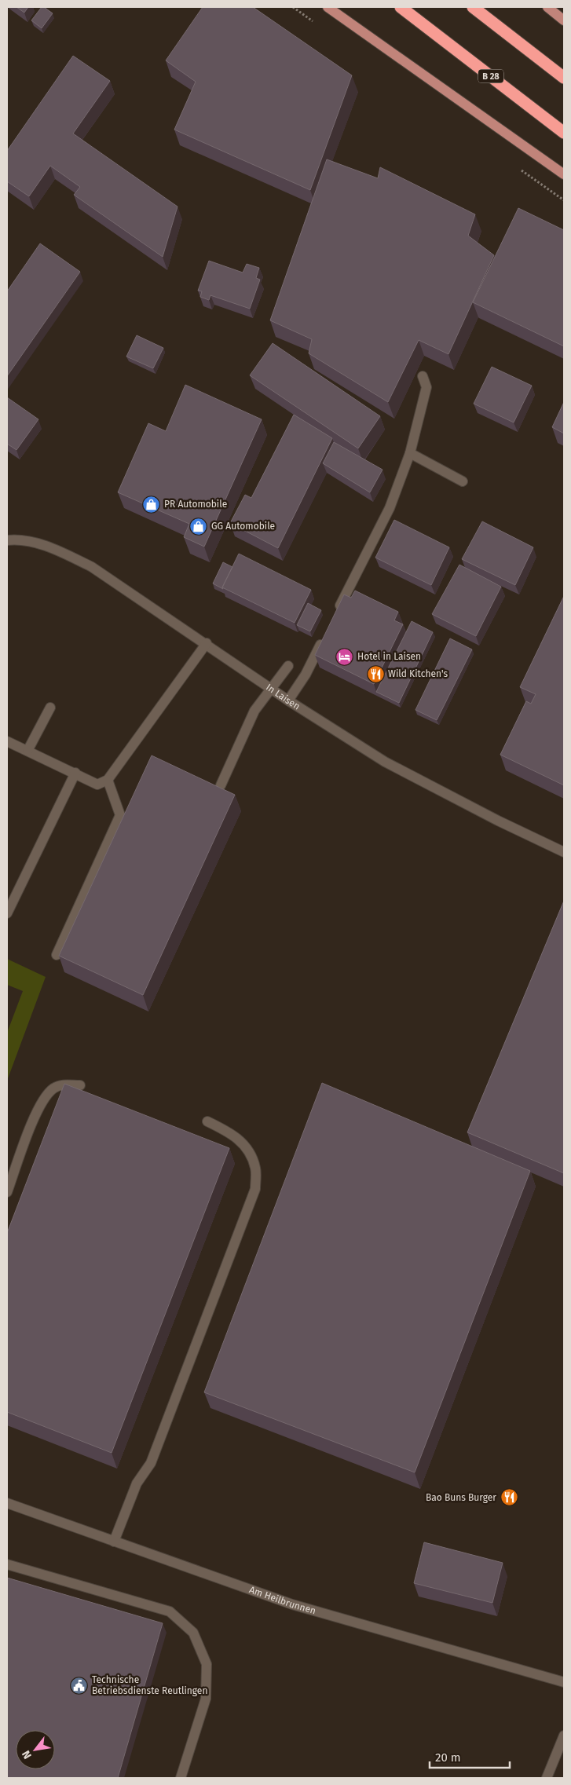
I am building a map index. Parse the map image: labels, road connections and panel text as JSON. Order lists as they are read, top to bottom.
{
  "streets": {
    "highway": ["B 28"],
    "street": ["In Laisen", "Am Heilbrunnen"]
  },
  "places": {
    "shop": ["PR Automobile", "GG Automobile"],
    "hotel": ["Hotel in Laisen"],
    "restaurant": ["Wild Kitchen's", "Bao Buns Burger"],
    "public building": ["Technische Betriebsdienste Reutlingen"]
  },
  "scale_bar": "20 m",
  "north": "bottom left"
}
